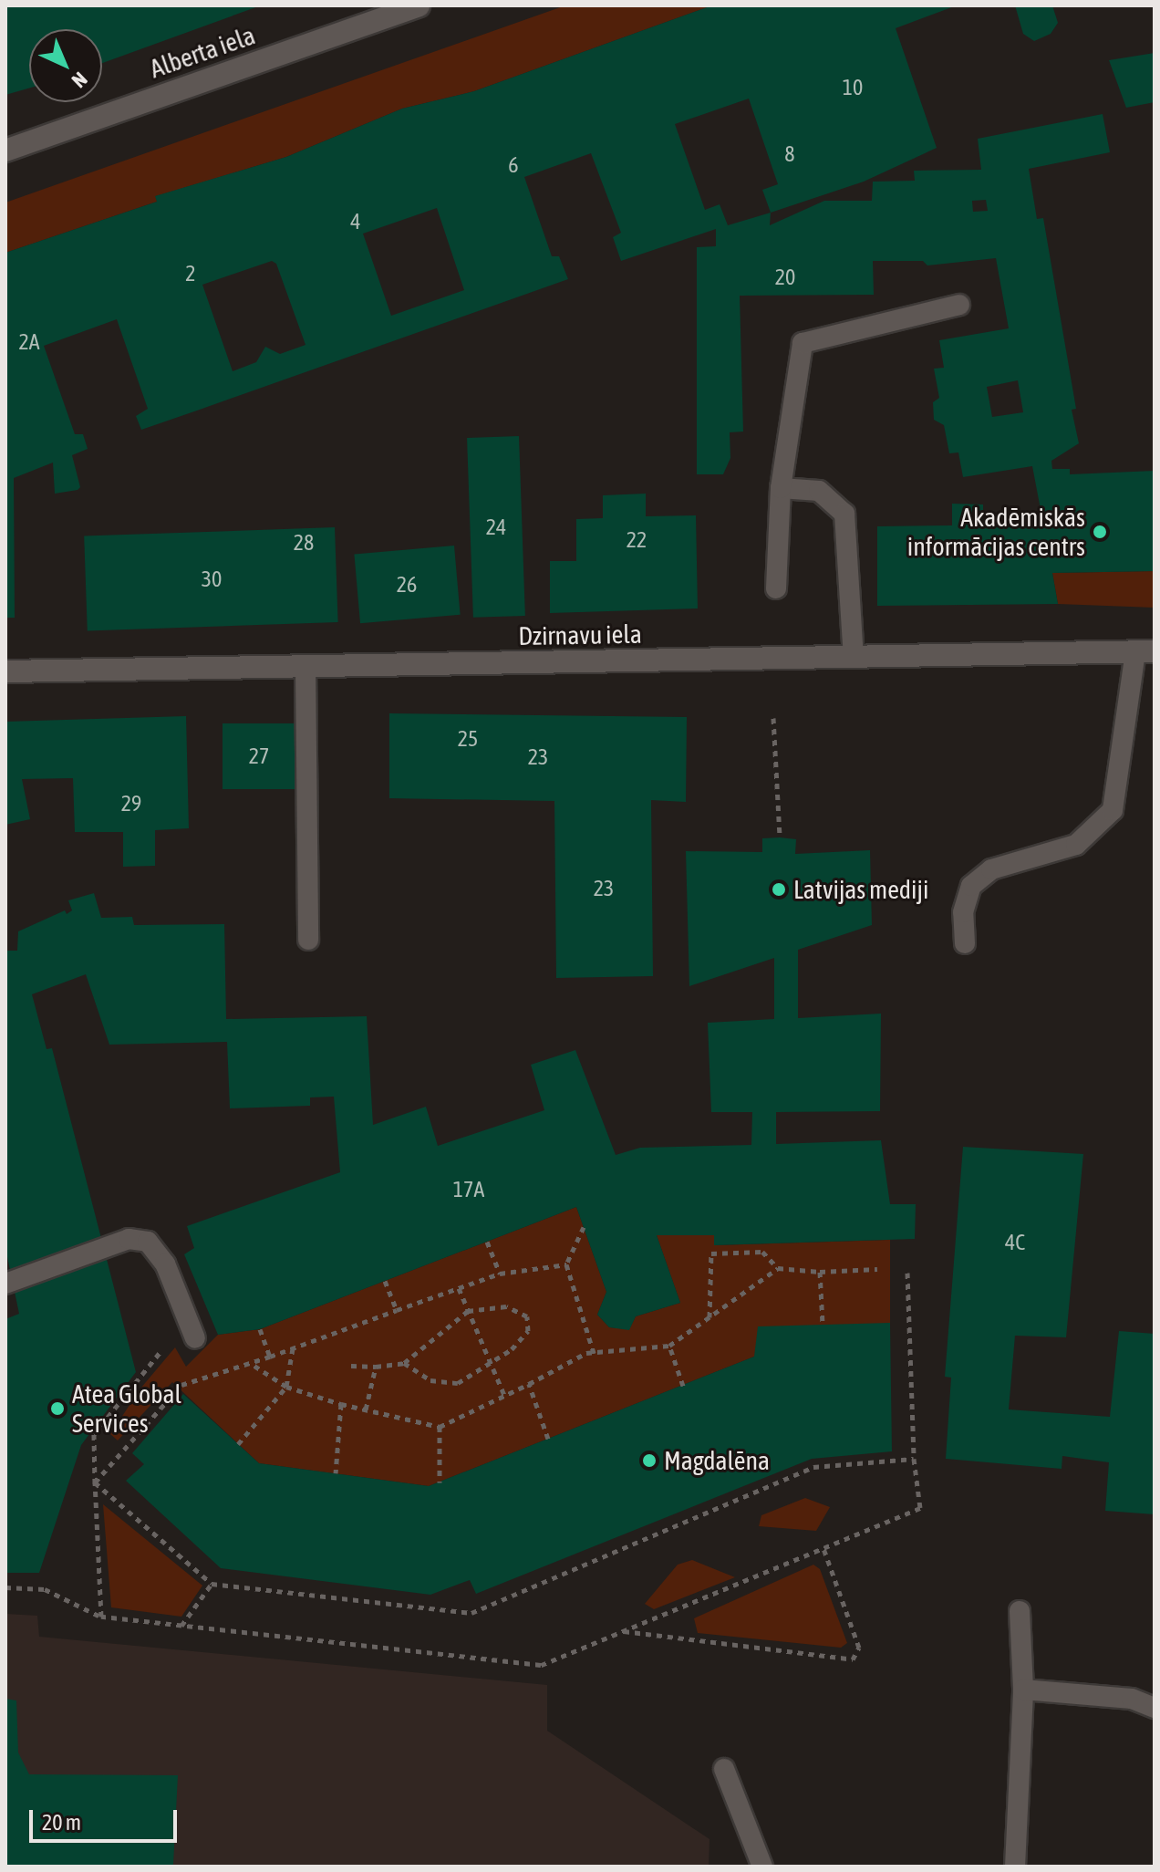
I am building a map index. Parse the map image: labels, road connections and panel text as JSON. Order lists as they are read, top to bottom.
{
  "streets": {
    "street": ["Alberta iela", "Dzirnavu iela"]
  },
  "places": [
    "Akadēmiskās informācijas centrs",
    "Latvijas mediji",
    "Atea Global Services",
    "Magdalēna"
  ],
  "house_numbers": [
    "10",
    "8",
    "6",
    "4",
    "2",
    "20",
    "2A",
    "24",
    "22",
    "28",
    "30",
    "26",
    "25",
    "27",
    "23",
    "29",
    "23",
    "17A",
    "4C"
  ],
  "scale_bar": "20 m",
  "north": "bottom right"
}
